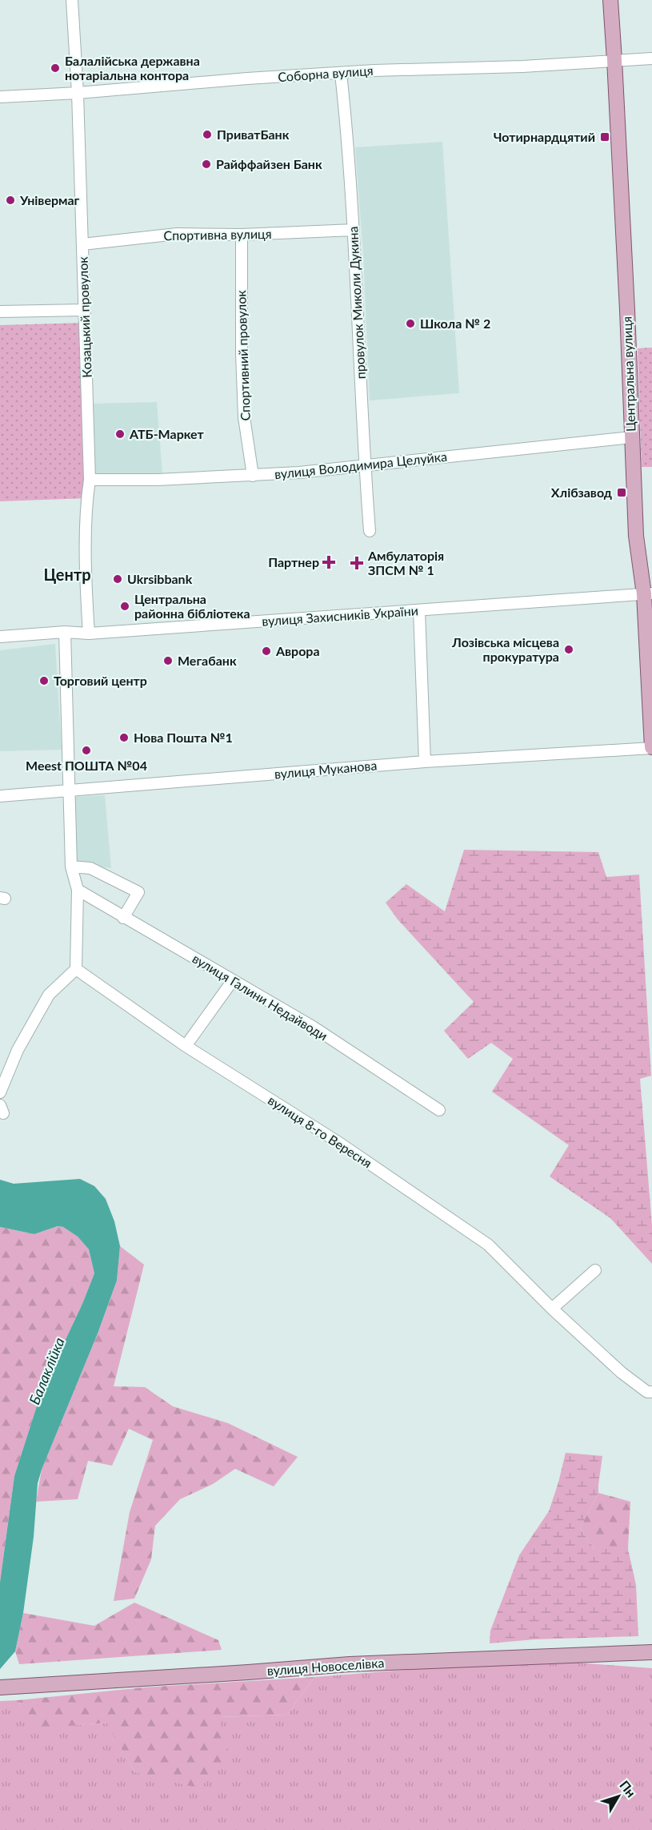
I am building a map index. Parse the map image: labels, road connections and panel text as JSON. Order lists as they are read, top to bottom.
{
  "streets": {
    "main road": ["Центральна вулиця", "вулиця Новоселівка"],
    "street": [
      "Соборна вулиця",
      "Спортивна вулиця",
      "провулок Миколи Дукина",
      "Козацький провулок",
      "Спортивний провулок",
      "вулиця Володимира Целуйка",
      "вулиця Захисників України",
      "вулиця Муканова",
      "вулиця Галини Недайводи",
      "вулиця 8-го Вересня"
    ]
  },
  "crossings": [
    ["Соборна вулиця", "провулок Миколи Дукина"],
    ["Соборна вулиця", "Козацький провулок"],
    ["Соборна вулиця", "Центральна вулиця"],
    ["Спортивна вулиця", "провулок Миколи Дукина"],
    ["Спортивна вулиця", "Козацький провулок"],
    ["Спортивна вулиця", "Спортивний провулок"],
    ["провулок Миколи Дукина", "вулиця Володимира Целуйка"],
    ["Козацький провулок", "вулиця Володимира Целуйка"],
    ["Козацький провулок", "вулиця Захисників України"],
    ["Спортивний провулок", "вулиця Володимира Целуйка"],
    ["Центральна вулиця", "вулиця Володимира Целуйка"],
    ["Центральна вулиця", "вулиця Захисників України"],
    ["Центральна вулиця", "вулиця Муканова"]
  ],
  "districts": ["Центр"],
  "water": ["Балаклійка"],
  "places": {
    "other": [
      "Балалійська державна нотаріальна контора",
      "ПриватБанк",
      "Райффайзен Банк",
      "Універмаг",
      "Школа № 2",
      "АТБ-Маркет",
      "Ukrsibbank",
      "Центральна районна бібліотека",
      "Лозівська місцева прокуратура",
      "Аврора",
      "Мегабанк",
      "Торговий центр",
      "Нова Пошта №1",
      "Meest ПОШТА №04"
    ],
    "transit": ["Чотирнардцятий", "Хлібзавод"],
    "health": ["Партнер", "Амбулаторія ЗПСМ № 1"]
  },
  "north": "top right"
}
